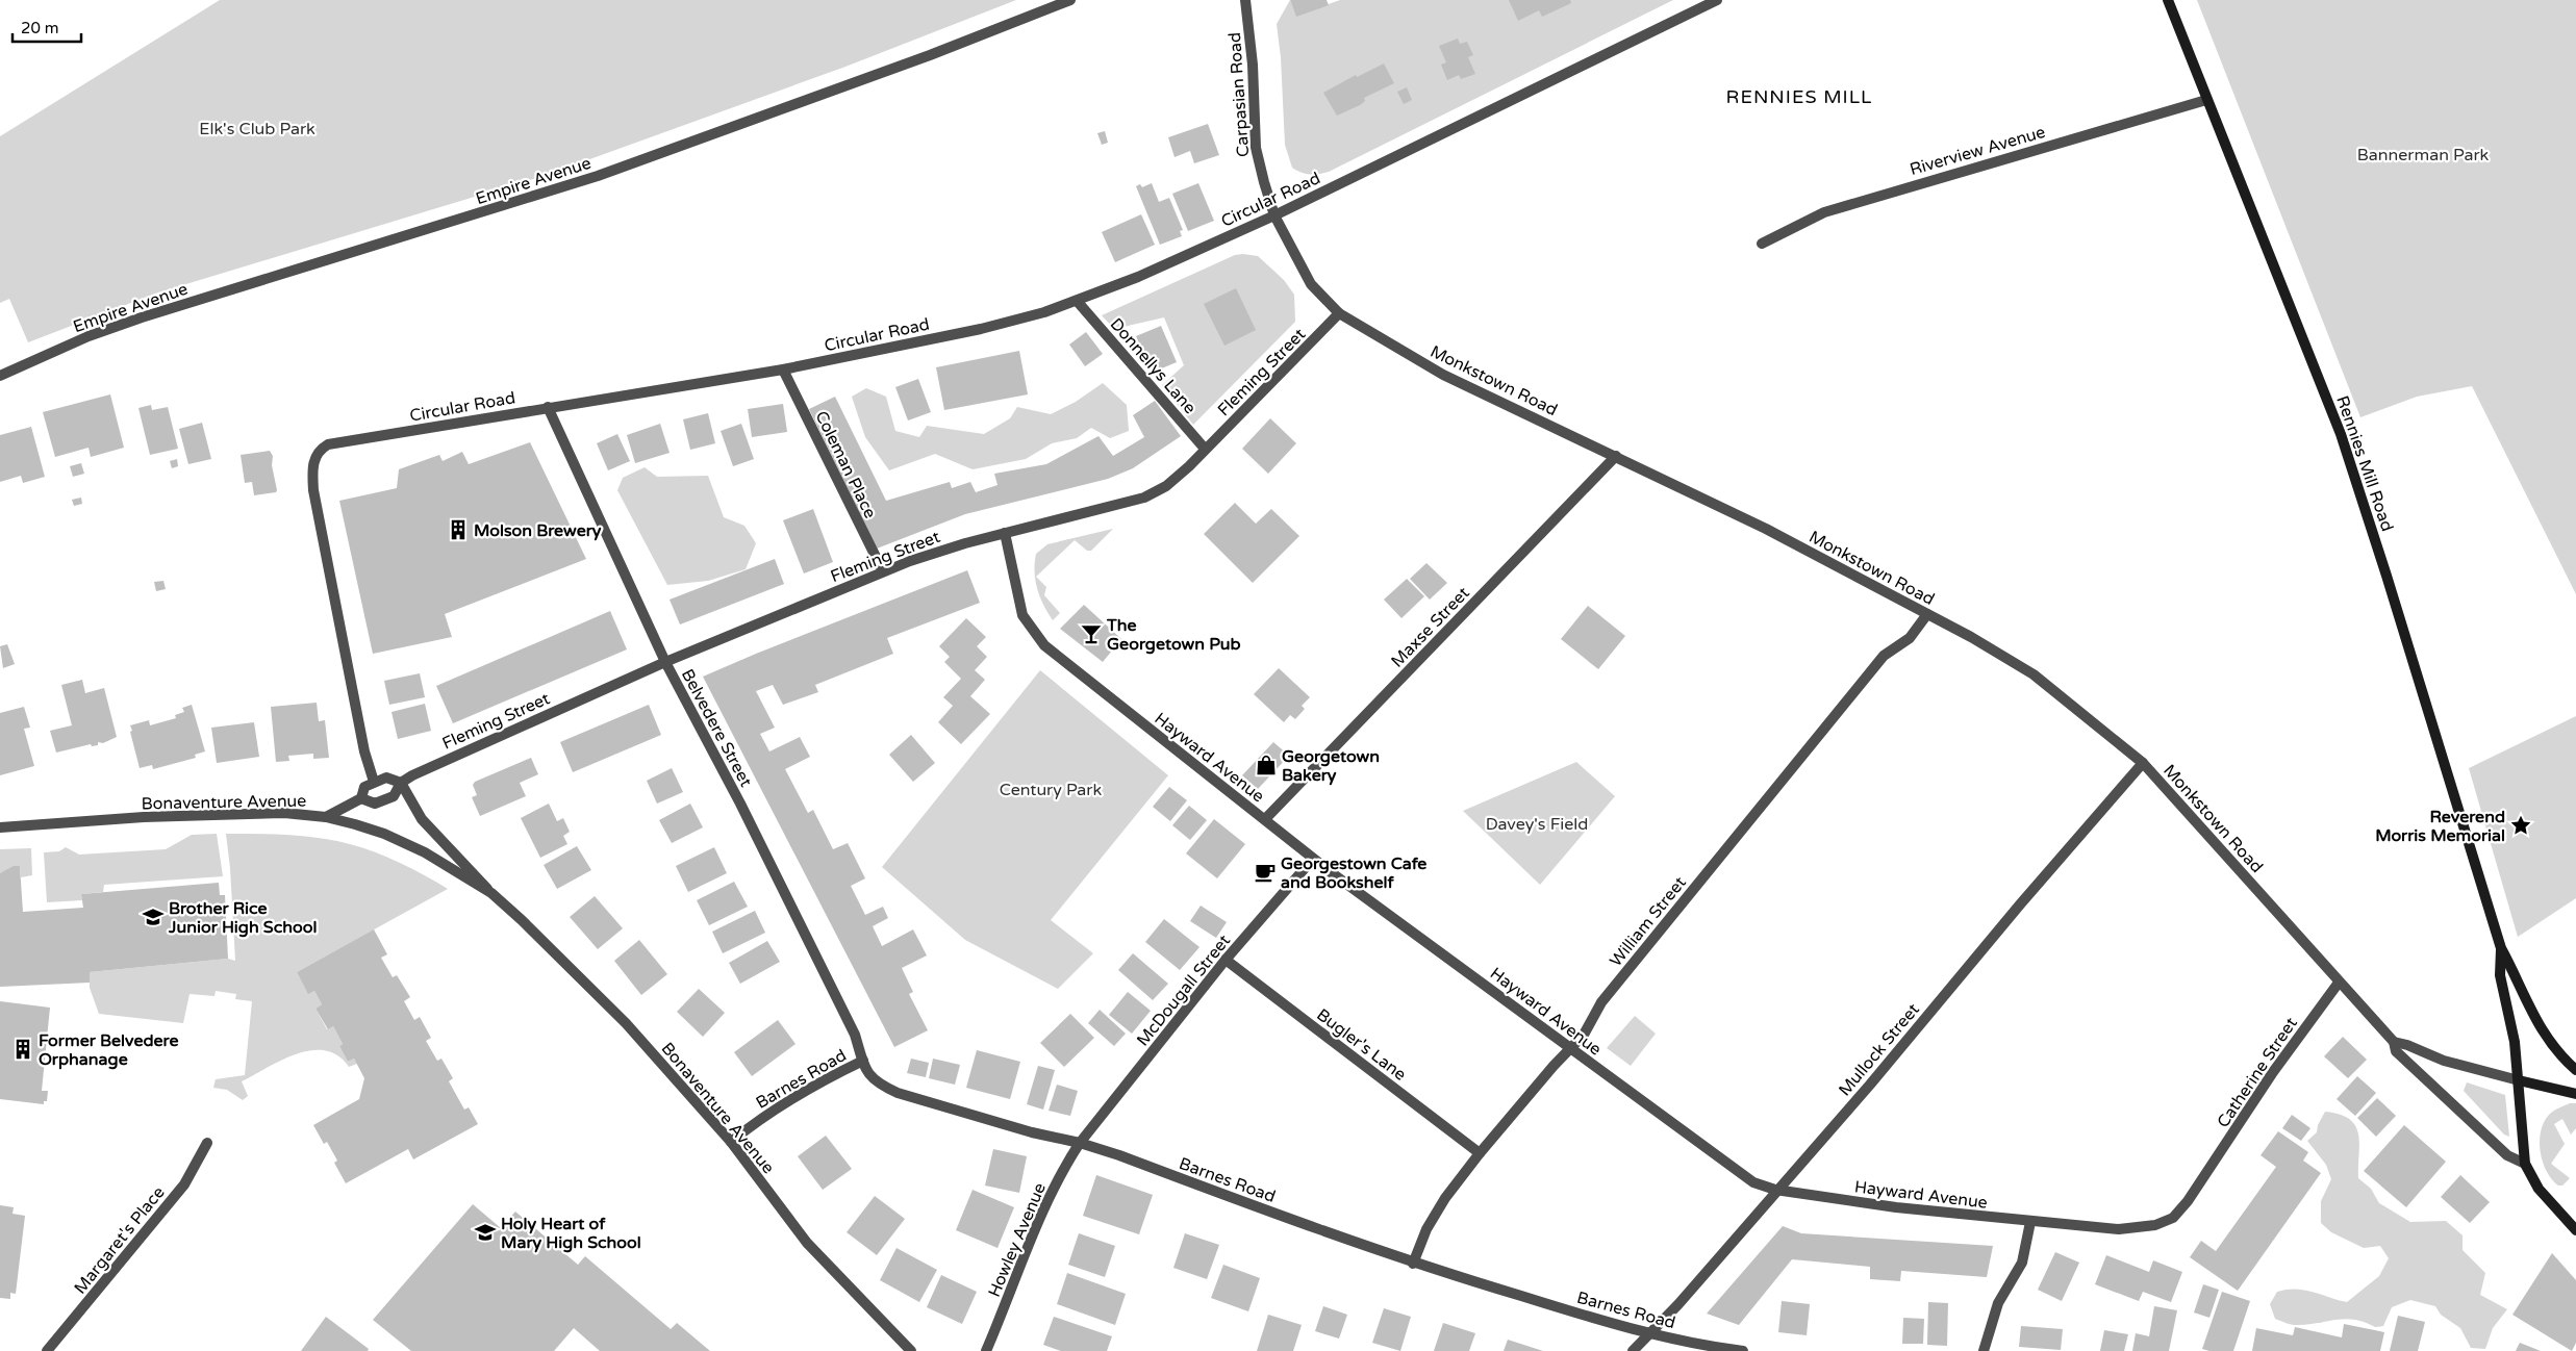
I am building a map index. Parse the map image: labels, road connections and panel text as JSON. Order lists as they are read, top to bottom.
{
  "streets": {
    "main road": ["Rennies Mill Road"],
    "street": [
      "Carpasian Road",
      "Riverview Avenue",
      "Empire Avenue",
      "Circular Road",
      "Donnellys Lane",
      "Fleming Street",
      "Monkstown Road",
      "Coleman Place",
      "Maxse Street",
      "Belvedere Street",
      "Hayward Avenue",
      "Bonaventure Avenue",
      "William Street",
      "McDougall Street",
      "Bugler's Lane",
      "Mullock Street",
      "Catherine Street",
      "Barnes Road",
      "Margaret's Place",
      "Howley Avenue"
    ]
  },
  "crossings": [
    ["Carpasian Road", "Circular Road"],
    ["Carpasian Road", "Monkstown Road"],
    ["Riverview Avenue", "Rennies Mill Road"],
    ["Circular Road", "Donnellys Lane"],
    ["Circular Road", "Fleming Street"],
    ["Circular Road", "Monkstown Road"],
    ["Circular Road", "Coleman Place"],
    ["Circular Road", "Belvedere Street"],
    ["Donnellys Lane", "Fleming Street"],
    ["Fleming Street", "Monkstown Road"],
    ["Fleming Street", "Coleman Place"],
    ["Fleming Street", "Belvedere Street"],
    ["Fleming Street", "Hayward Avenue"],
    ["Fleming Street", "Bonaventure Avenue"],
    ["Monkstown Road", "Rennies Mill Road"],
    ["Monkstown Road", "Maxse Street"],
    ["Monkstown Road", "William Street"],
    ["Monkstown Road", "Mullock Street"],
    ["Monkstown Road", "Catherine Street"],
    ["Maxse Street", "Hayward Avenue"],
    ["Belvedere Street", "Barnes Road"],
    ["Hayward Avenue", "William Street"],
    ["Hayward Avenue", "McDougall Street"],
    ["Hayward Avenue", "Mullock Street"],
    ["Hayward Avenue", "Catherine Street"],
    ["Bonaventure Avenue", "Barnes Road"],
    ["William Street", "Bugler's Lane"],
    ["William Street", "Barnes Road"],
    ["McDougall Street", "Bugler's Lane"],
    ["McDougall Street", "Barnes Road"],
    ["McDougall Street", "Howley Avenue"],
    ["Mullock Street", "Barnes Road"],
    ["Barnes Road", "Howley Avenue"]
  ],
  "districts": ["RENNIES MILL"],
  "parks": [
    "Elk's Club Park",
    "Bannerman Park",
    "Century Park",
    "Davey's Field"
  ],
  "places": {
    "building": ["Molson Brewery", "Former Belvedere Orphanage"],
    "bar": ["The Georgetown Pub"],
    "shop": ["Georgetown Bakery"],
    "place": ["Reverend Morris Memorial"],
    "cafe": ["Georgestown Cafe and Bookshelf"],
    "school or university": ["Brother Rice Junior High School", "Holy Heart of Mary High School"]
  },
  "scale_bar": "20 m"
}
